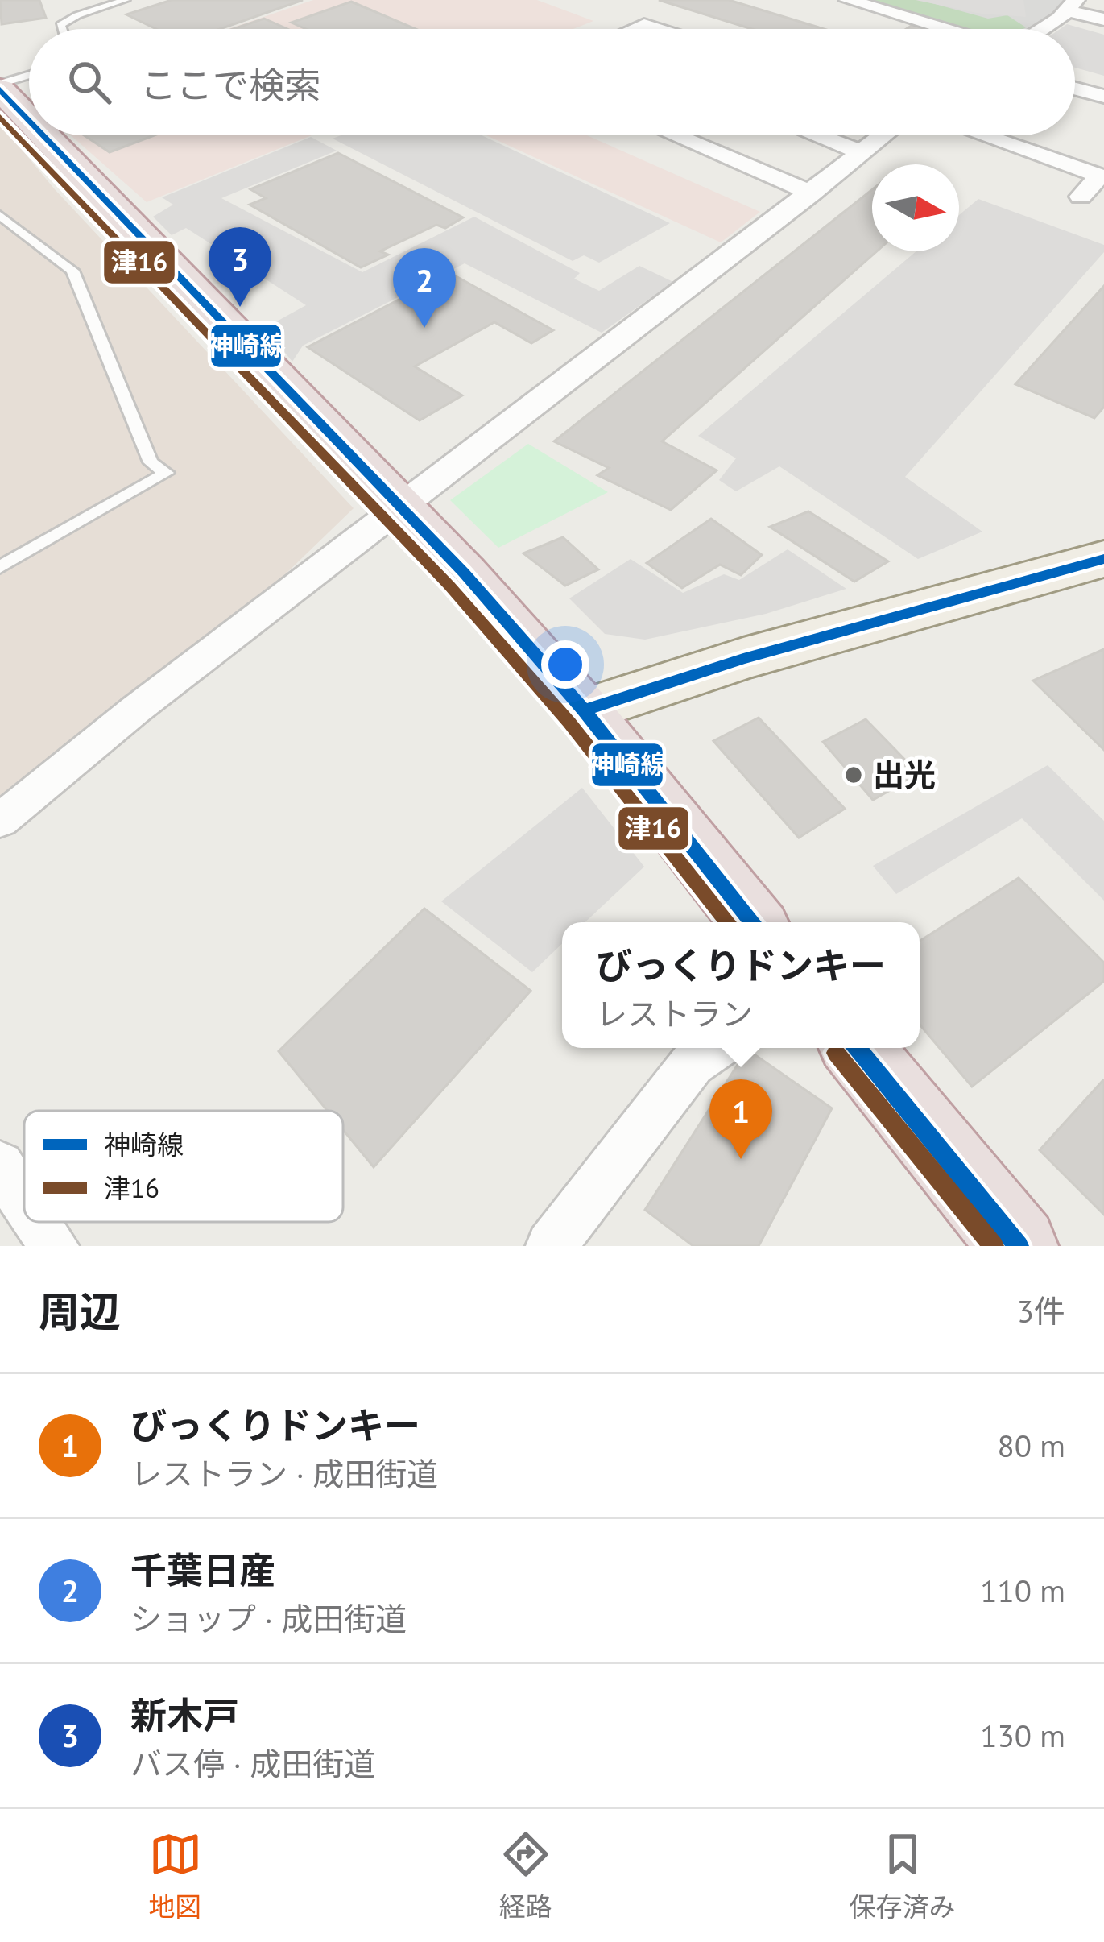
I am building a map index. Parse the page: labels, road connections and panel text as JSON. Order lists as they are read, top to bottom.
{
  "places": ["出光"],
  "lines": ["transit line 神崎線", "transit line 津16"],
  "legend": ["神崎線", "津16"],
  "north": "right",
  "page": {
    "search": "ここで検索",
    "pins": ["3", "2", "1"],
    "popup": ["びっくりドンキー", "レストラン"],
    "heading": ["周辺", "3件"],
    "list": [
      {
        "mark": "1",
        "name": "びっくりドンキー",
        "note": "レストラン · 成田街道",
        "value": "80 m"
      },
      {
        "mark": "2",
        "name": "千葉日産",
        "note": "ショップ · 成田街道",
        "value": "110 m"
      },
      {
        "mark": "3",
        "name": "新木戸",
        "note": "バス停 · 成田街道",
        "value": "130 m"
      }
    ],
    "nav": ["地図", "経路", "保存済み"]
  }
}
